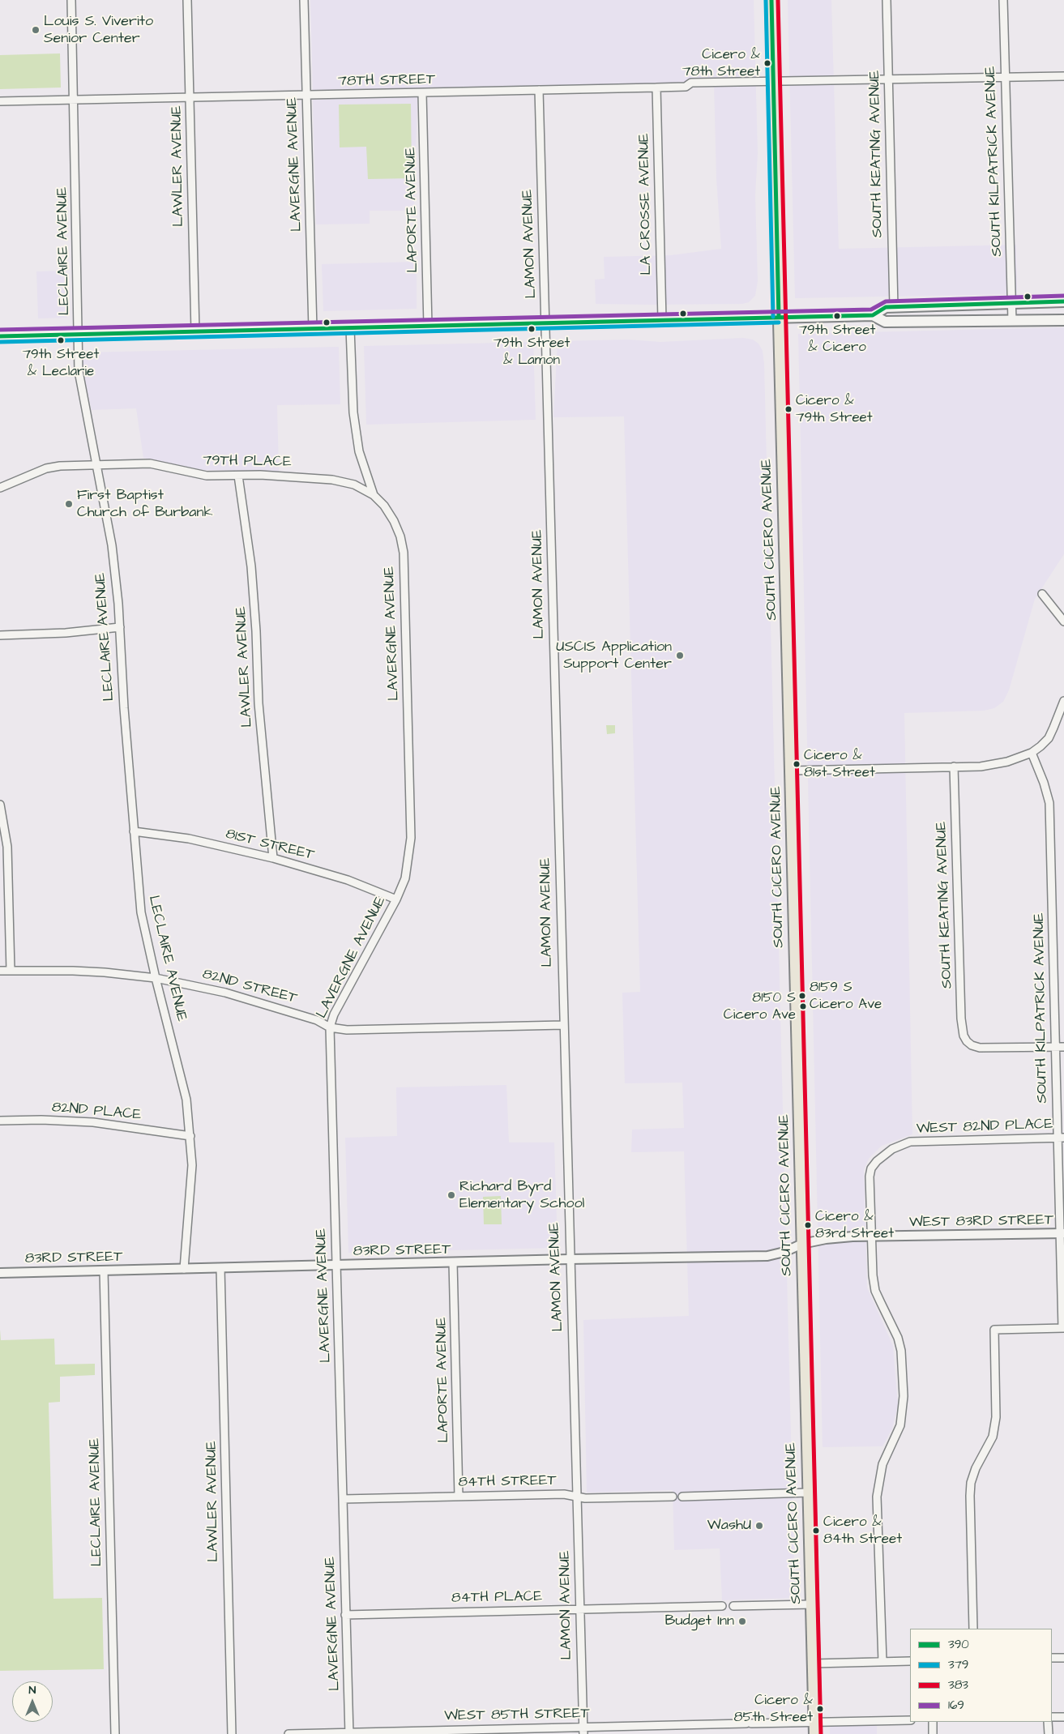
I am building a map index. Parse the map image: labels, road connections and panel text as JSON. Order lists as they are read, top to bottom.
{
  "streets": {
    "main road": ["SOUTH CICERO AVENUE"],
    "street": [
      "78TH STREET",
      "SOUTH KEATING AVENUE",
      "SOUTH KILPATRICK AVENUE",
      "LAVERGNE AVENUE",
      "LAWLER AVENUE",
      "LA CROSSE AVENUE",
      "LAPORTE AVENUE",
      "LAMON AVENUE",
      "LECLAIRE AVENUE",
      "79TH PLACE",
      "81ST STREET",
      "82ND STREET",
      "82ND PLACE",
      "WEST 82ND PLACE",
      "WEST 83RD STREET",
      "83RD STREET",
      "84TH STREET",
      "84TH PLACE",
      "WEST 85TH STREET"
    ]
  },
  "crossings": [
    ["78TH STREET", "SOUTH KEATING AVENUE"],
    ["78TH STREET", "SOUTH KILPATRICK AVENUE"],
    ["78TH STREET", "LAVERGNE AVENUE"],
    ["78TH STREET", "LAWLER AVENUE"],
    ["78TH STREET", "LA CROSSE AVENUE"],
    ["78TH STREET", "LAPORTE AVENUE"],
    ["78TH STREET", "LAMON AVENUE"],
    ["78TH STREET", "LECLAIRE AVENUE"],
    ["78TH STREET", "SOUTH CICERO AVENUE"],
    ["SOUTH KEATING AVENUE", "SOUTH KILPATRICK AVENUE"],
    ["SOUTH KILPATRICK AVENUE", "WEST 82ND PLACE"],
    ["SOUTH KILPATRICK AVENUE", "WEST 83RD STREET"],
    ["LAVERGNE AVENUE", "79TH PLACE"],
    ["LAVERGNE AVENUE", "81ST STREET"],
    ["LAVERGNE AVENUE", "82ND STREET"],
    ["LAVERGNE AVENUE", "83RD STREET"],
    ["LAVERGNE AVENUE", "84TH STREET"],
    ["LAVERGNE AVENUE", "84TH PLACE"],
    ["LAVERGNE AVENUE", "WEST 85TH STREET"],
    ["LAWLER AVENUE", "79TH PLACE"],
    ["LAWLER AVENUE", "81ST STREET"],
    ["LAWLER AVENUE", "83RD STREET"],
    ["LAPORTE AVENUE", "83RD STREET"],
    ["LAPORTE AVENUE", "84TH STREET"],
    ["LAMON AVENUE", "82ND STREET"],
    ["LAMON AVENUE", "83RD STREET"],
    ["LAMON AVENUE", "84TH STREET"],
    ["LAMON AVENUE", "84TH PLACE"],
    ["LAMON AVENUE", "WEST 85TH STREET"],
    ["LECLAIRE AVENUE", "79TH PLACE"],
    ["LECLAIRE AVENUE", "81ST STREET"],
    ["LECLAIRE AVENUE", "82ND STREET"],
    ["LECLAIRE AVENUE", "82ND PLACE"],
    ["LECLAIRE AVENUE", "83RD STREET"],
    ["SOUTH CICERO AVENUE", "WEST 83RD STREET"],
    ["SOUTH CICERO AVENUE", "83RD STREET"],
    ["SOUTH CICERO AVENUE", "WEST 85TH STREET"],
    ["WEST 82ND PLACE", "WEST 83RD STREET"],
    ["WEST 83RD STREET", "83RD STREET"]
  ],
  "places": [
    "Louis S. Viverito Senior Center",
    "Cicero & 78th Street",
    "79th Street & Cicero",
    "79th Street & Lamon",
    "79th Street & Leclarie",
    "Cicero & 79th Street",
    "First Baptist Church of Burbank",
    "USCIS Application Support Center",
    "Cicero & 81st Street",
    "8159 S Cicero Ave",
    "8150 S Cicero Ave",
    "Richard Byrd Elementary School",
    "Cicero & 83rd Street",
    "WashU",
    "Cicero & 84th Street",
    "Budget Inn",
    "Cicero & 85th Street"
  ],
  "lines": [
    "transit line 390",
    "transit line 379",
    "transit line 383",
    "transit line 169"
  ],
  "legend": [
    "390",
    "379",
    "383",
    "169"
  ],
  "north": "top"
}
